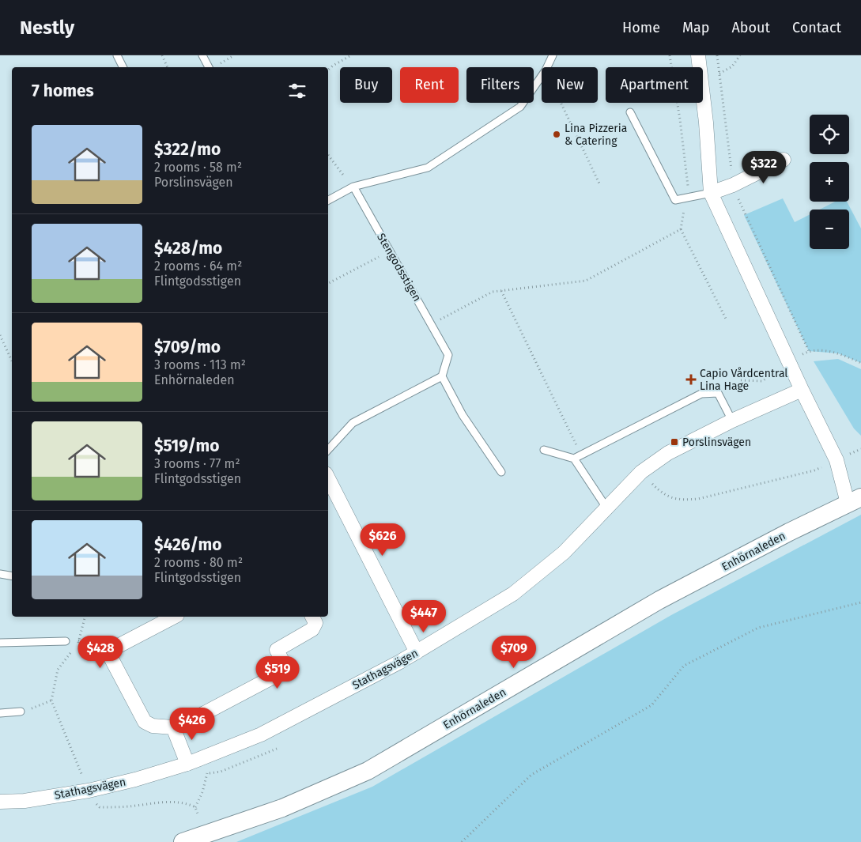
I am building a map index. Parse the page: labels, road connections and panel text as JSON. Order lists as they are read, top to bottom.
{
  "streets": {
    "street": ["Enhörnaleden", "Stathagsvägen"],
    "lane": ["Stengodsstigen"]
  },
  "places": {
    "other": ["Lina Pizzeria & Catering"],
    "health": ["Capio Vårdcentral Lina Hage"],
    "transit": ["Porslinsvägen"]
  },
  "page": {
    "header": "Nestly",
    "nav": [
      "Home",
      "Map",
      "About",
      "Contact"
    ],
    "chip": [
      "Buy",
      "Rent",
      "Filters",
      "New",
      "Apartment"
    ],
    "heading": "7 homes",
    "map_buttons": ["+", "−"],
    "list": [
      {
        "name": "$322/mo",
        "note": "2 rooms · 58 m² · Porslinsvägen"
      },
      {
        "name": "$428/mo",
        "note": "2 rooms · 64 m² · Flintgodsstigen"
      },
      {
        "name": "$709/mo",
        "note": "3 rooms · 113 m² · Enhörnaleden"
      },
      {
        "name": "$519/mo",
        "note": "3 rooms · 77 m² · Flintgodsstigen"
      },
      {
        "name": "$426/mo",
        "note": "2 rooms · 80 m² · Flintgodsstigen"
      }
    ],
    "price": [
      "$322",
      "$626",
      "$447",
      "$428",
      "$709",
      "$519",
      "$426"
    ]
  }
}
